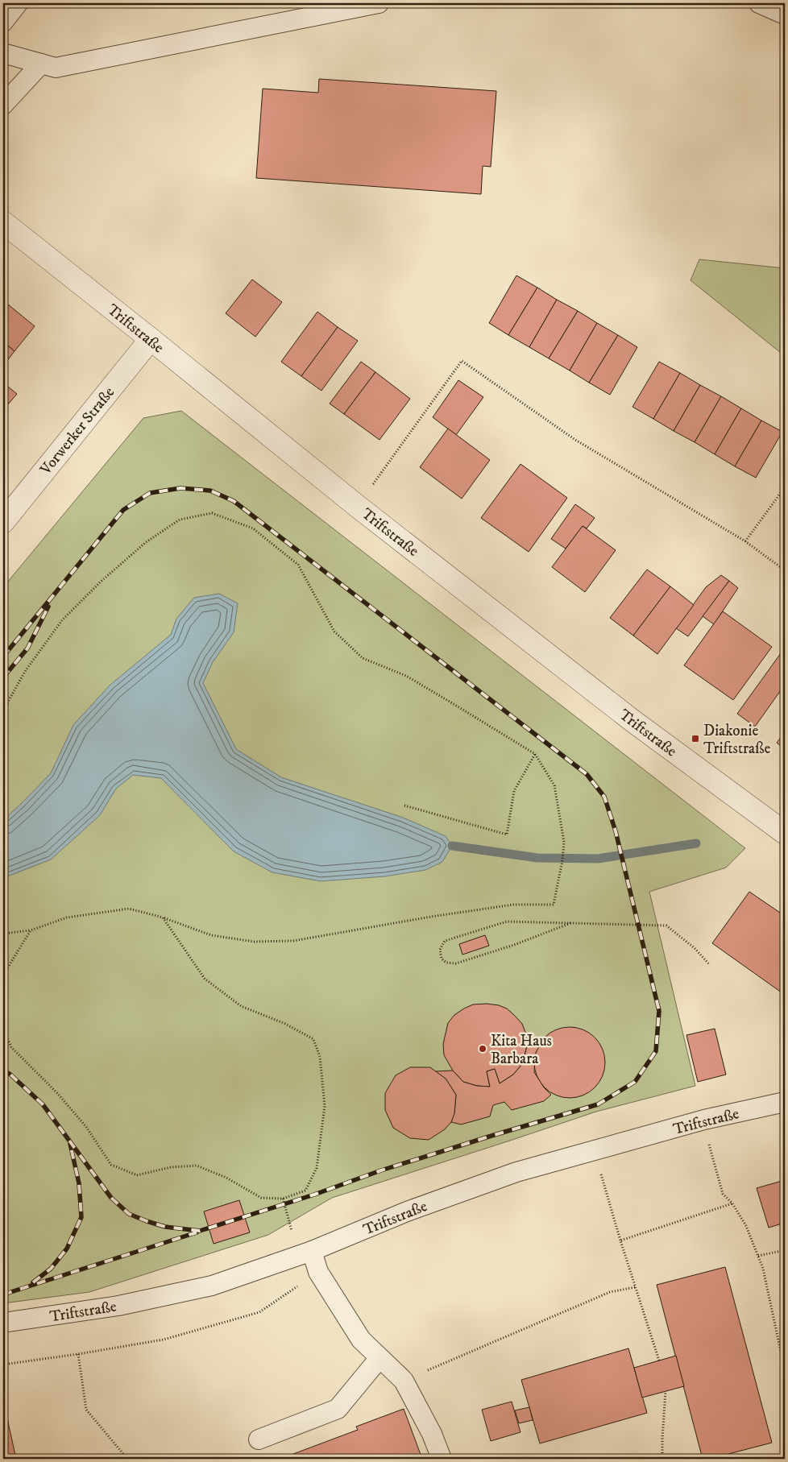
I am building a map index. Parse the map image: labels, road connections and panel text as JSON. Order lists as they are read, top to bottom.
{
  "streets": {
    "street": ["Triftstraße", "Vorwerker Straße"]
  },
  "crossings": [
    ["Triftstraße", "Vorwerker Straße"]
  ],
  "places": {
    "transit": ["Diakonie Triftstraße"],
    "other": ["Kita Haus Barbara"]
  }
}
